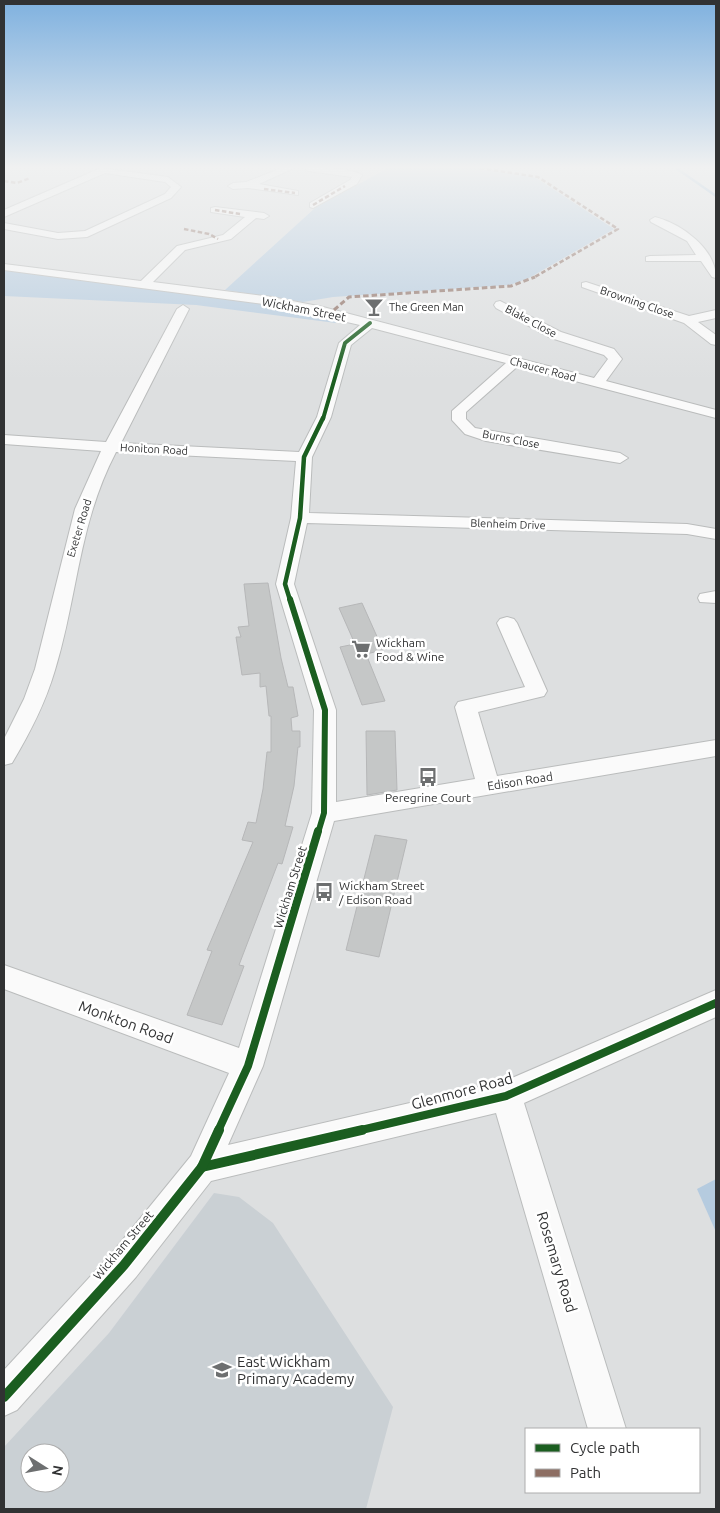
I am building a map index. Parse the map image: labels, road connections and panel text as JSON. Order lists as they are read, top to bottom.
{
  "streets": {
    "street": [
      "Browning Close",
      "Wickham Street",
      "Blake Close",
      "Chaucer Road",
      "Burns Close",
      "Honiton Road",
      "Blenheim Drive",
      "Exeter Road",
      "Edison Road",
      "Monkton Road",
      "Glenmore Road",
      "Rosemary Road"
    ]
  },
  "crossings": [
    ["Wickham Street", "Chaucer Road"],
    ["Wickham Street", "Honiton Road"],
    ["Wickham Street", "Blenheim Drive"],
    ["Wickham Street", "Edison Road"],
    ["Wickham Street", "Monkton Road"],
    ["Wickham Street", "Glenmore Road"],
    ["Blake Close", "Chaucer Road"],
    ["Chaucer Road", "Burns Close"],
    ["Honiton Road", "Exeter Road"],
    ["Glenmore Road", "Rosemary Road"]
  ],
  "places": {
    "bar": ["The Green Man"],
    "supermarket": ["Wickham Food & Wine"],
    "bus stop": ["Peregrine Court", "Wickham Street / Edison Road"],
    "school or university": ["East Wickham Primary Academy"]
  },
  "legend": ["Cycle path", "Path"],
  "north": "right"
}
